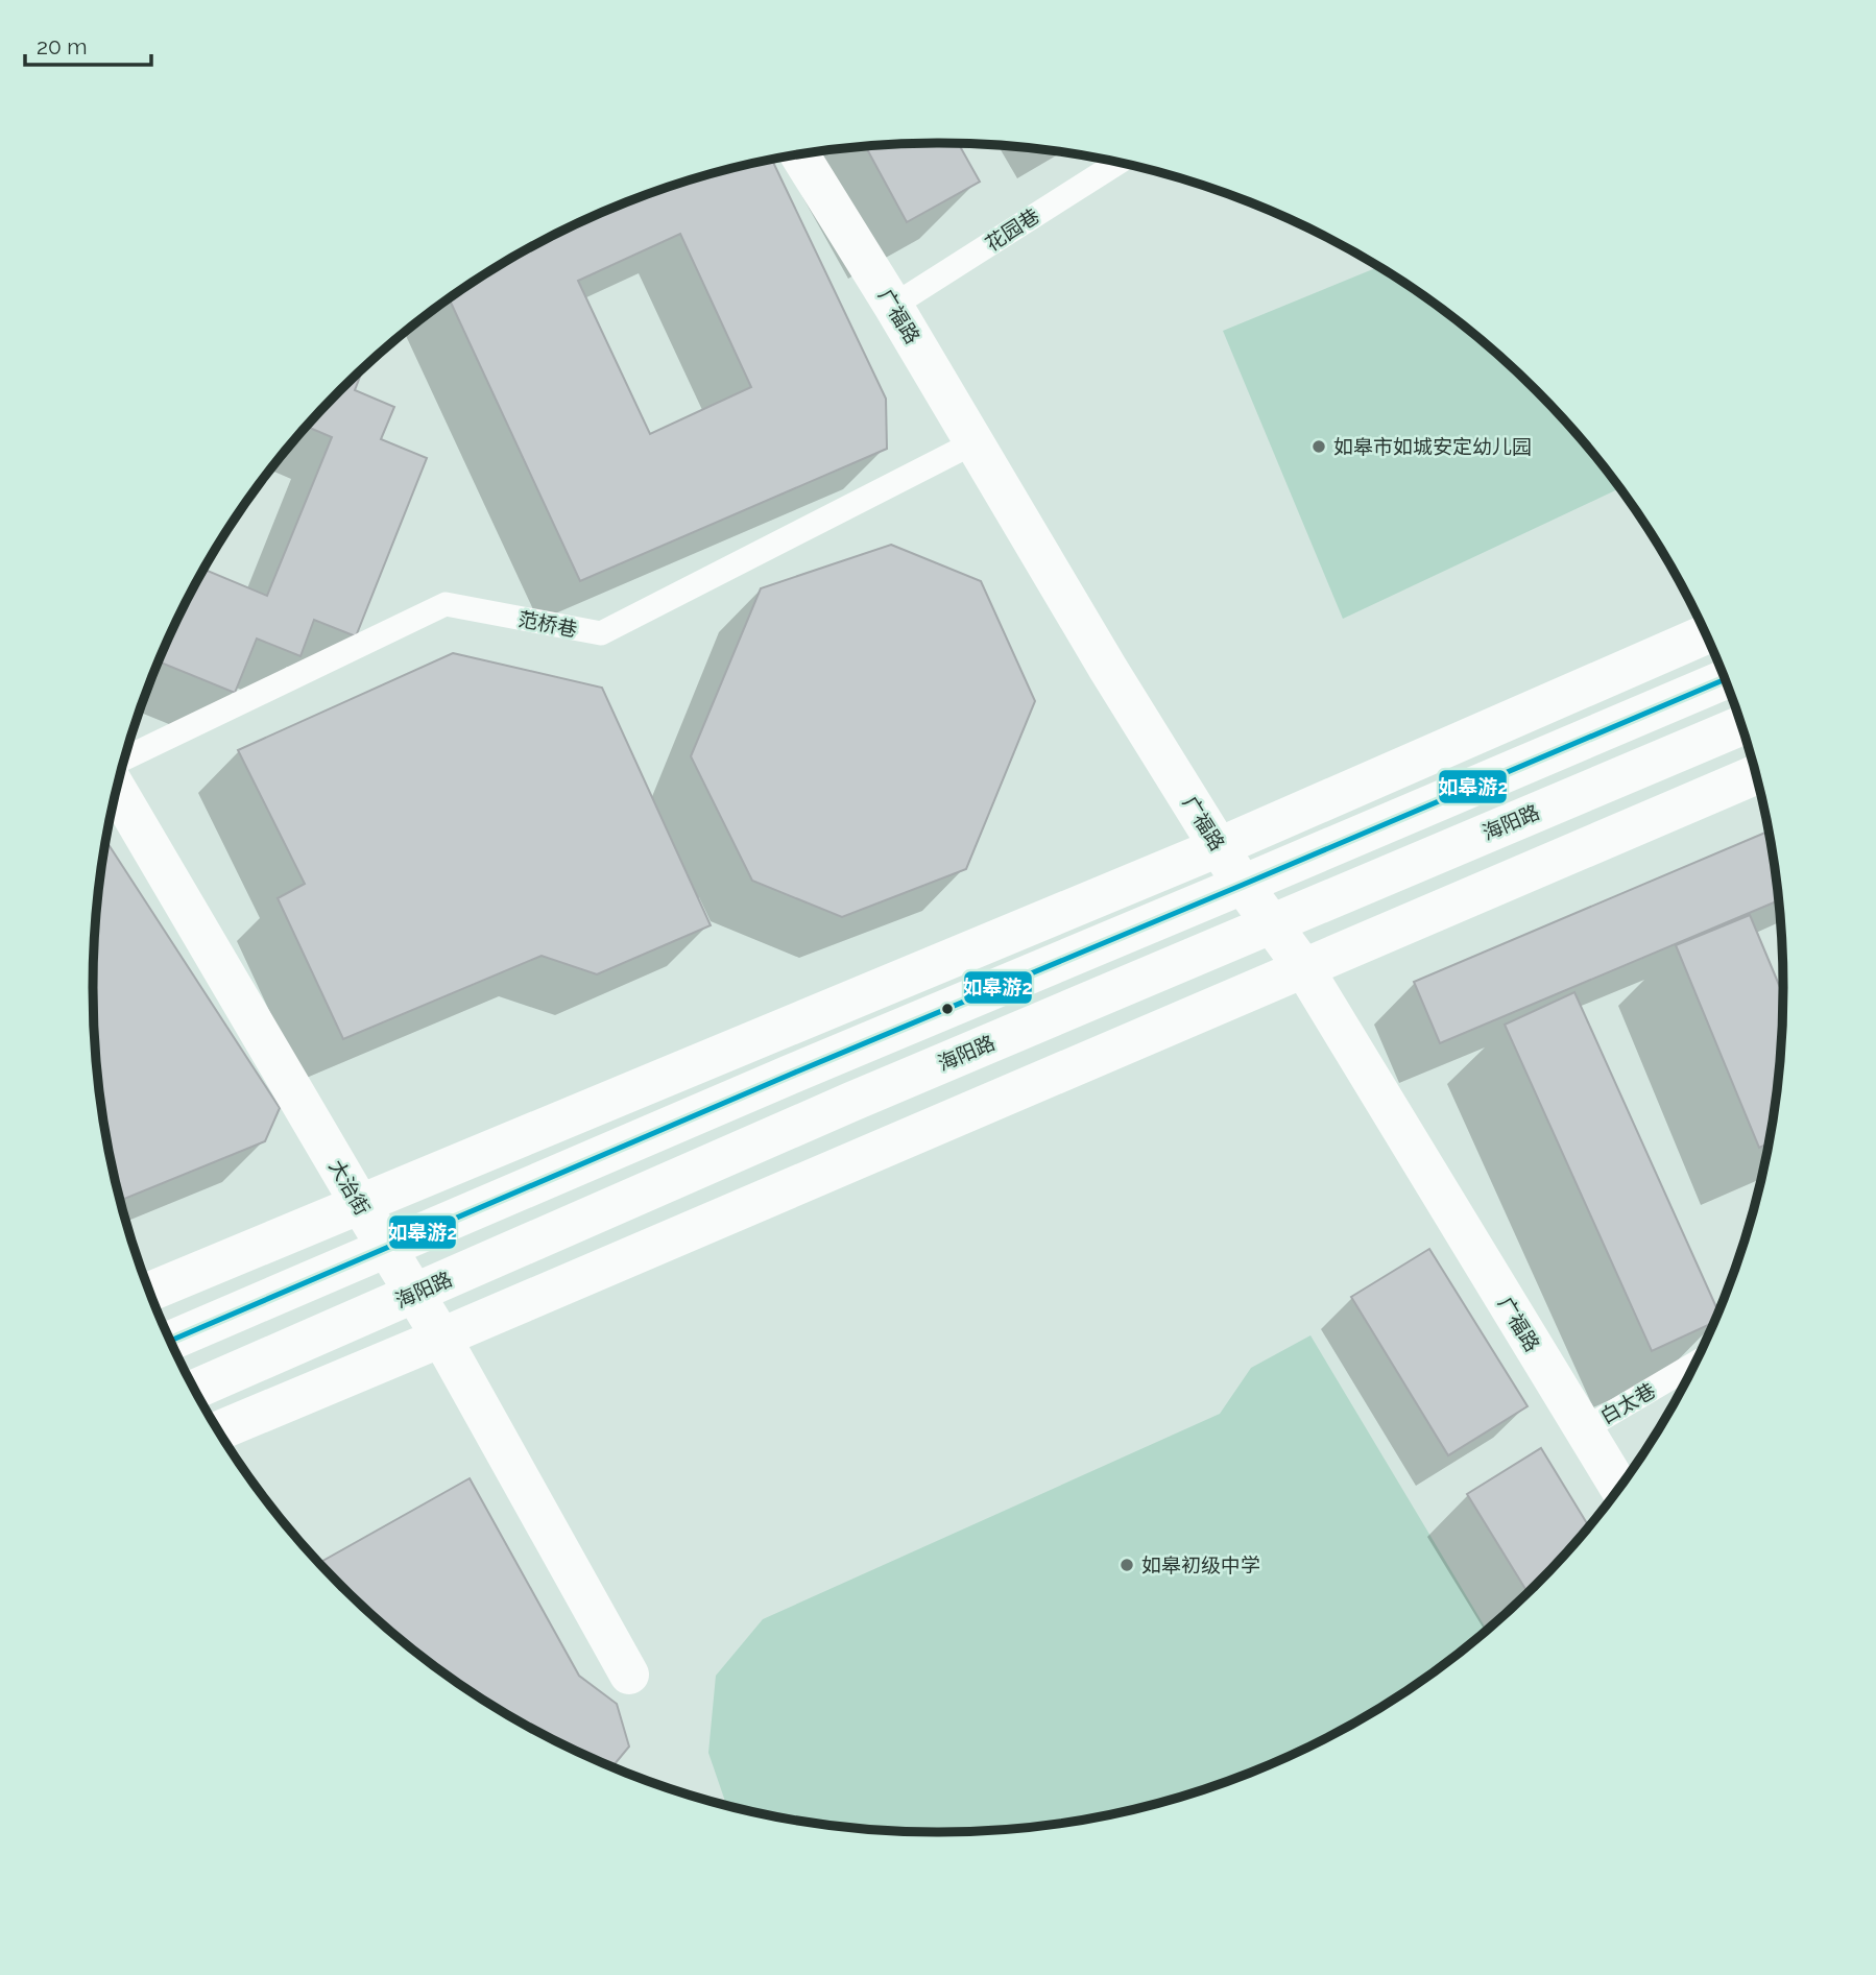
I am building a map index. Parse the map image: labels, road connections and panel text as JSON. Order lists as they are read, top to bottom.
{
  "streets": {
    "street": ["广福路", "海阳路", "大治街"],
    "lane": ["花园巷", "范桥巷", "白太巷"]
  },
  "crossings": [
    ["花园巷", "广福路"],
    ["广福路", "范桥巷"],
    ["广福路", "海阳路"],
    ["广福路", "白太巷"],
    ["海阳路", "大治街"]
  ],
  "places": ["如皋市如城安定幼儿园", "如皋初级中学"],
  "lines": ["transit line 如皋游2"],
  "scale_bar": "20 m"
}
